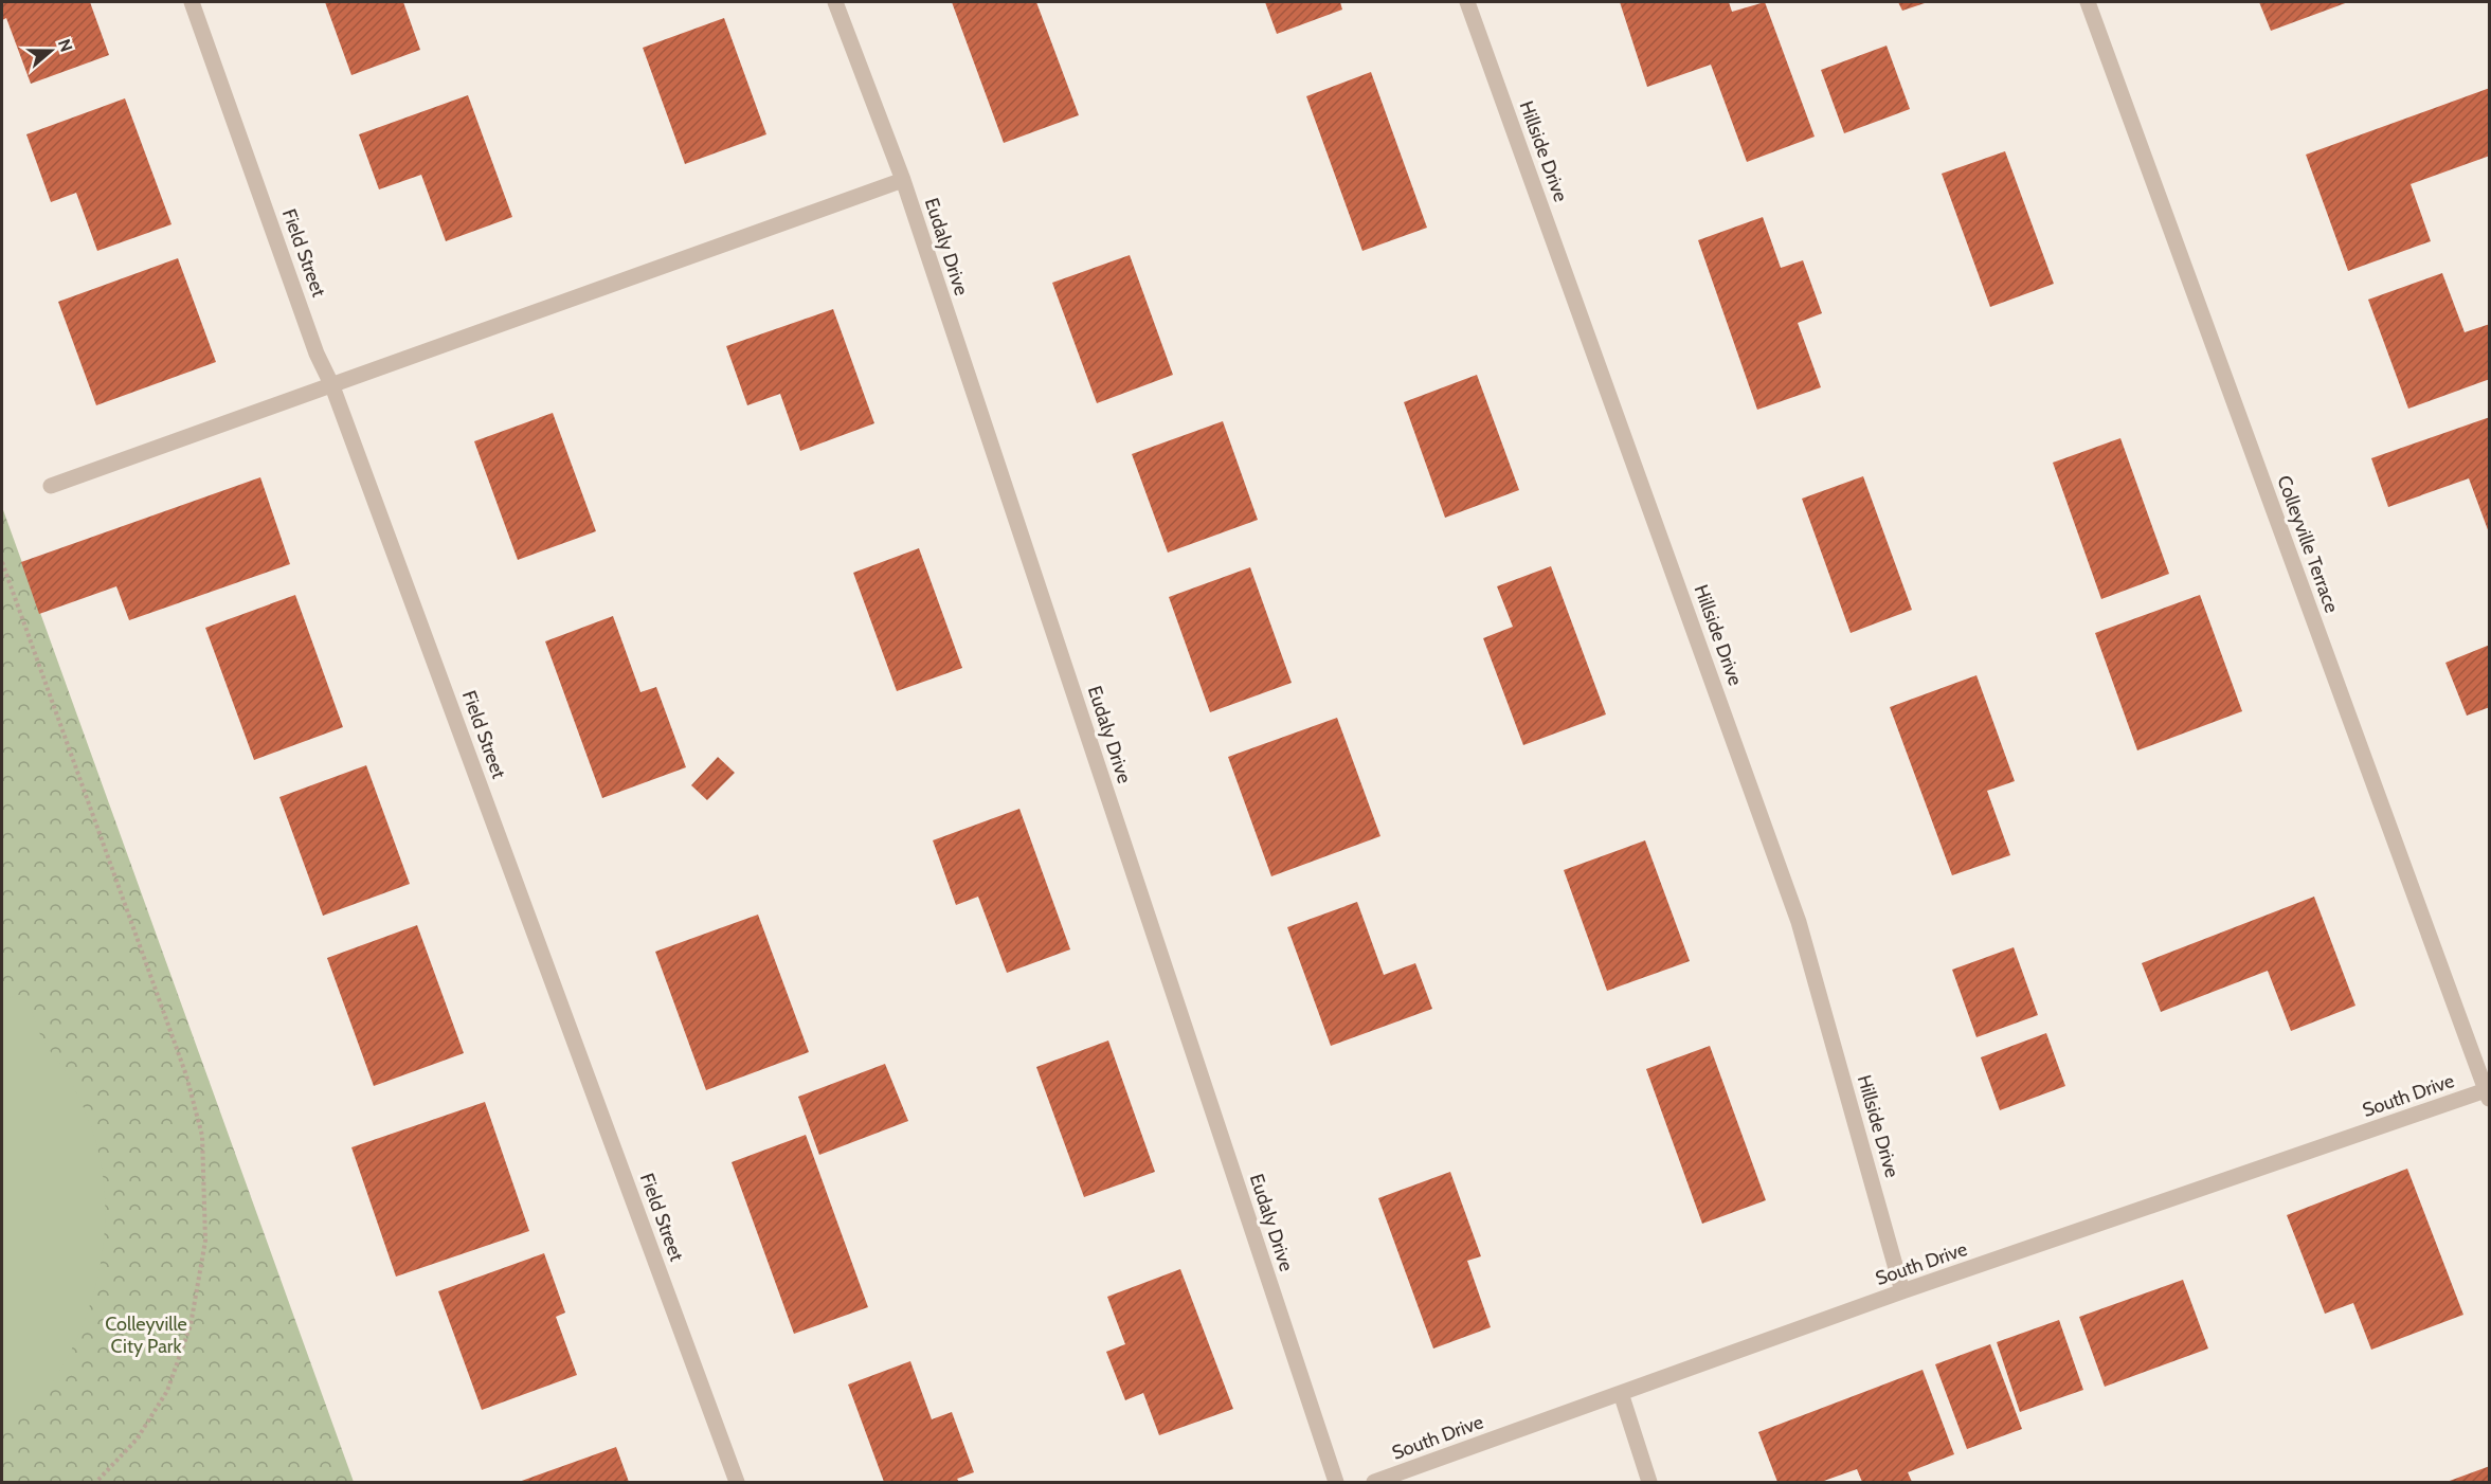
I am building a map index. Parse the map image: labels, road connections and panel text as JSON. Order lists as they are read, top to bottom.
{
  "streets": {
    "street": [
      "Hillside Drive",
      "Eudaly Drive",
      "Field Street",
      "Colleyville Terrace",
      "South Drive"
    ]
  },
  "crossings": [
    ["Hillside Drive", "South Drive"],
    ["Colleyville Terrace", "South Drive"]
  ],
  "parks": ["Colleyville City Park"],
  "north": "right"
}
